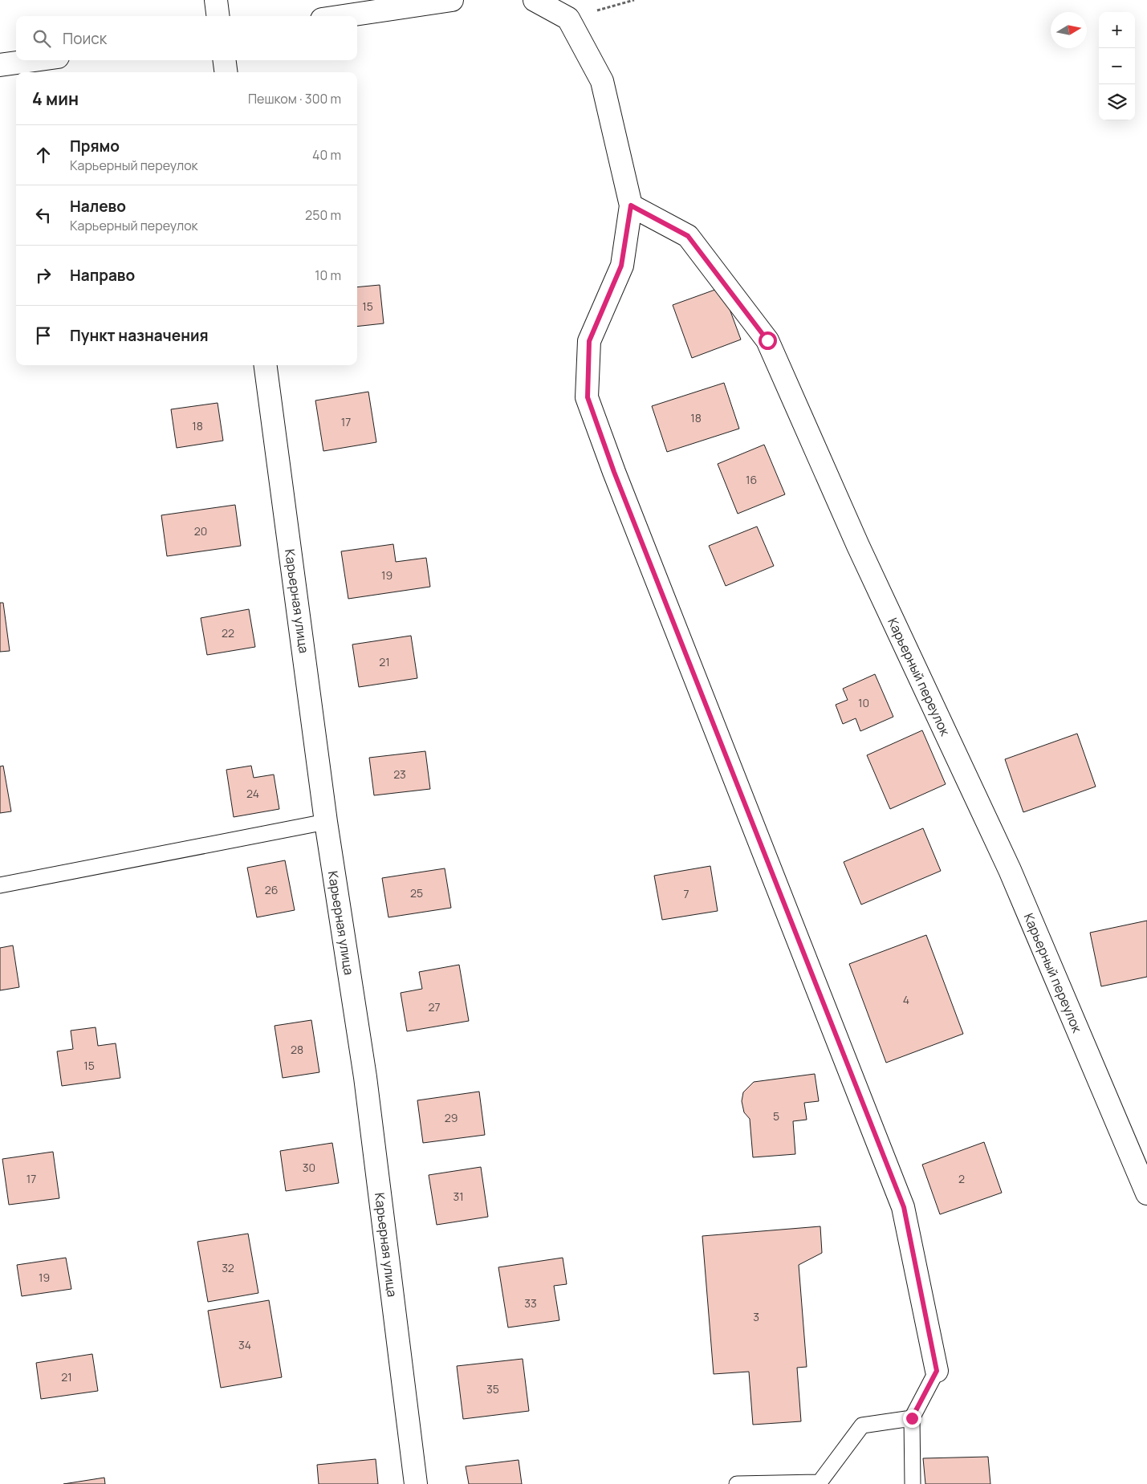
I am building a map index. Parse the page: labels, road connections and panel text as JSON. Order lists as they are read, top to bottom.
{
  "streets": {
    "street": ["Карьерная улица", "Карьерный переулок"]
  },
  "house_numbers": [
    "15",
    "18",
    "17",
    "18",
    "16",
    "20",
    "19",
    "22",
    "21",
    "10",
    "23",
    "24",
    "26",
    "25",
    "7",
    "4",
    "27",
    "28",
    "15",
    "5",
    "29",
    "30",
    "17",
    "2",
    "31",
    "32",
    "19",
    "33",
    "3",
    "34",
    "21",
    "35"
  ],
  "north": "right",
  "page": {
    "map_buttons": ["+", "−"],
    "search": "Поиск",
    "heading": ["4 мин", "Пешком · 300 m"],
    "list": [
      ["Прямо", "Карьерный переулок", "40 m"],
      ["Налево", "Карьерный переулок", "250 m"],
      ["Направо", "10 m"],
      "Пункт назначения"
    ]
  }
}
